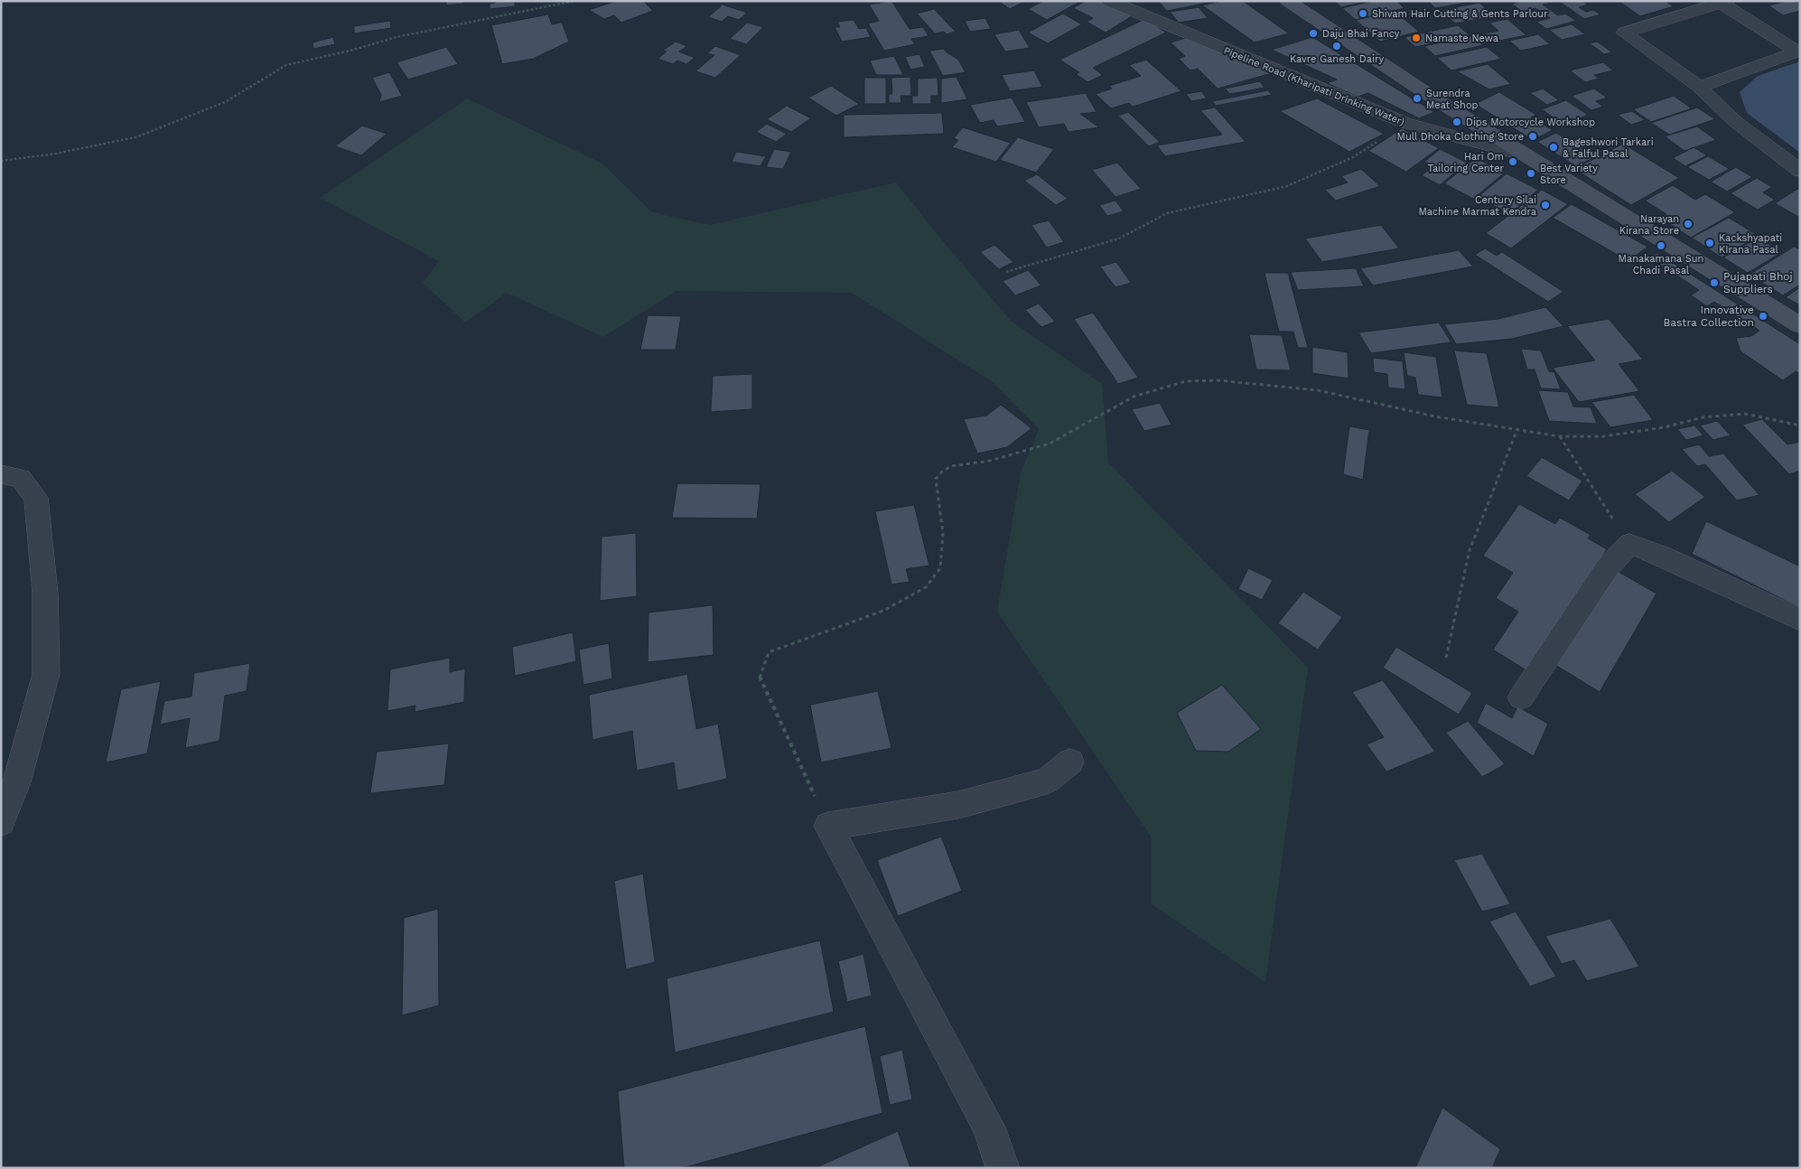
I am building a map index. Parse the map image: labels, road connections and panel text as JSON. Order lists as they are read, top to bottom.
{
  "streets": {
    "street": ["Pipeline Road (Kharipati Drinking Water)"]
  },
  "places": [
    "Shivam Hair Cutting & Gents Parlour",
    "Daju Bhai Fancy",
    "Namaste Newa",
    "Kavre Ganesh Dairy",
    "Surendra Meat Shop",
    "Dips Motorcycle Workshop",
    "Mull Dhoka Clothing Store",
    "Bageshwori Tarkari & Falful Pasal",
    "Hari Om Tailoring Center",
    "Best Variety Store",
    "Century Silai Machine Marmat Kendra",
    "Narayan Kirana Store",
    "Kackshyapati KIrana Pasal",
    "Manakamana Sun Chadi Pasal",
    "Pujapati Bhoj Suppliers",
    "Innovative Bastra Collection"
  ]
}
